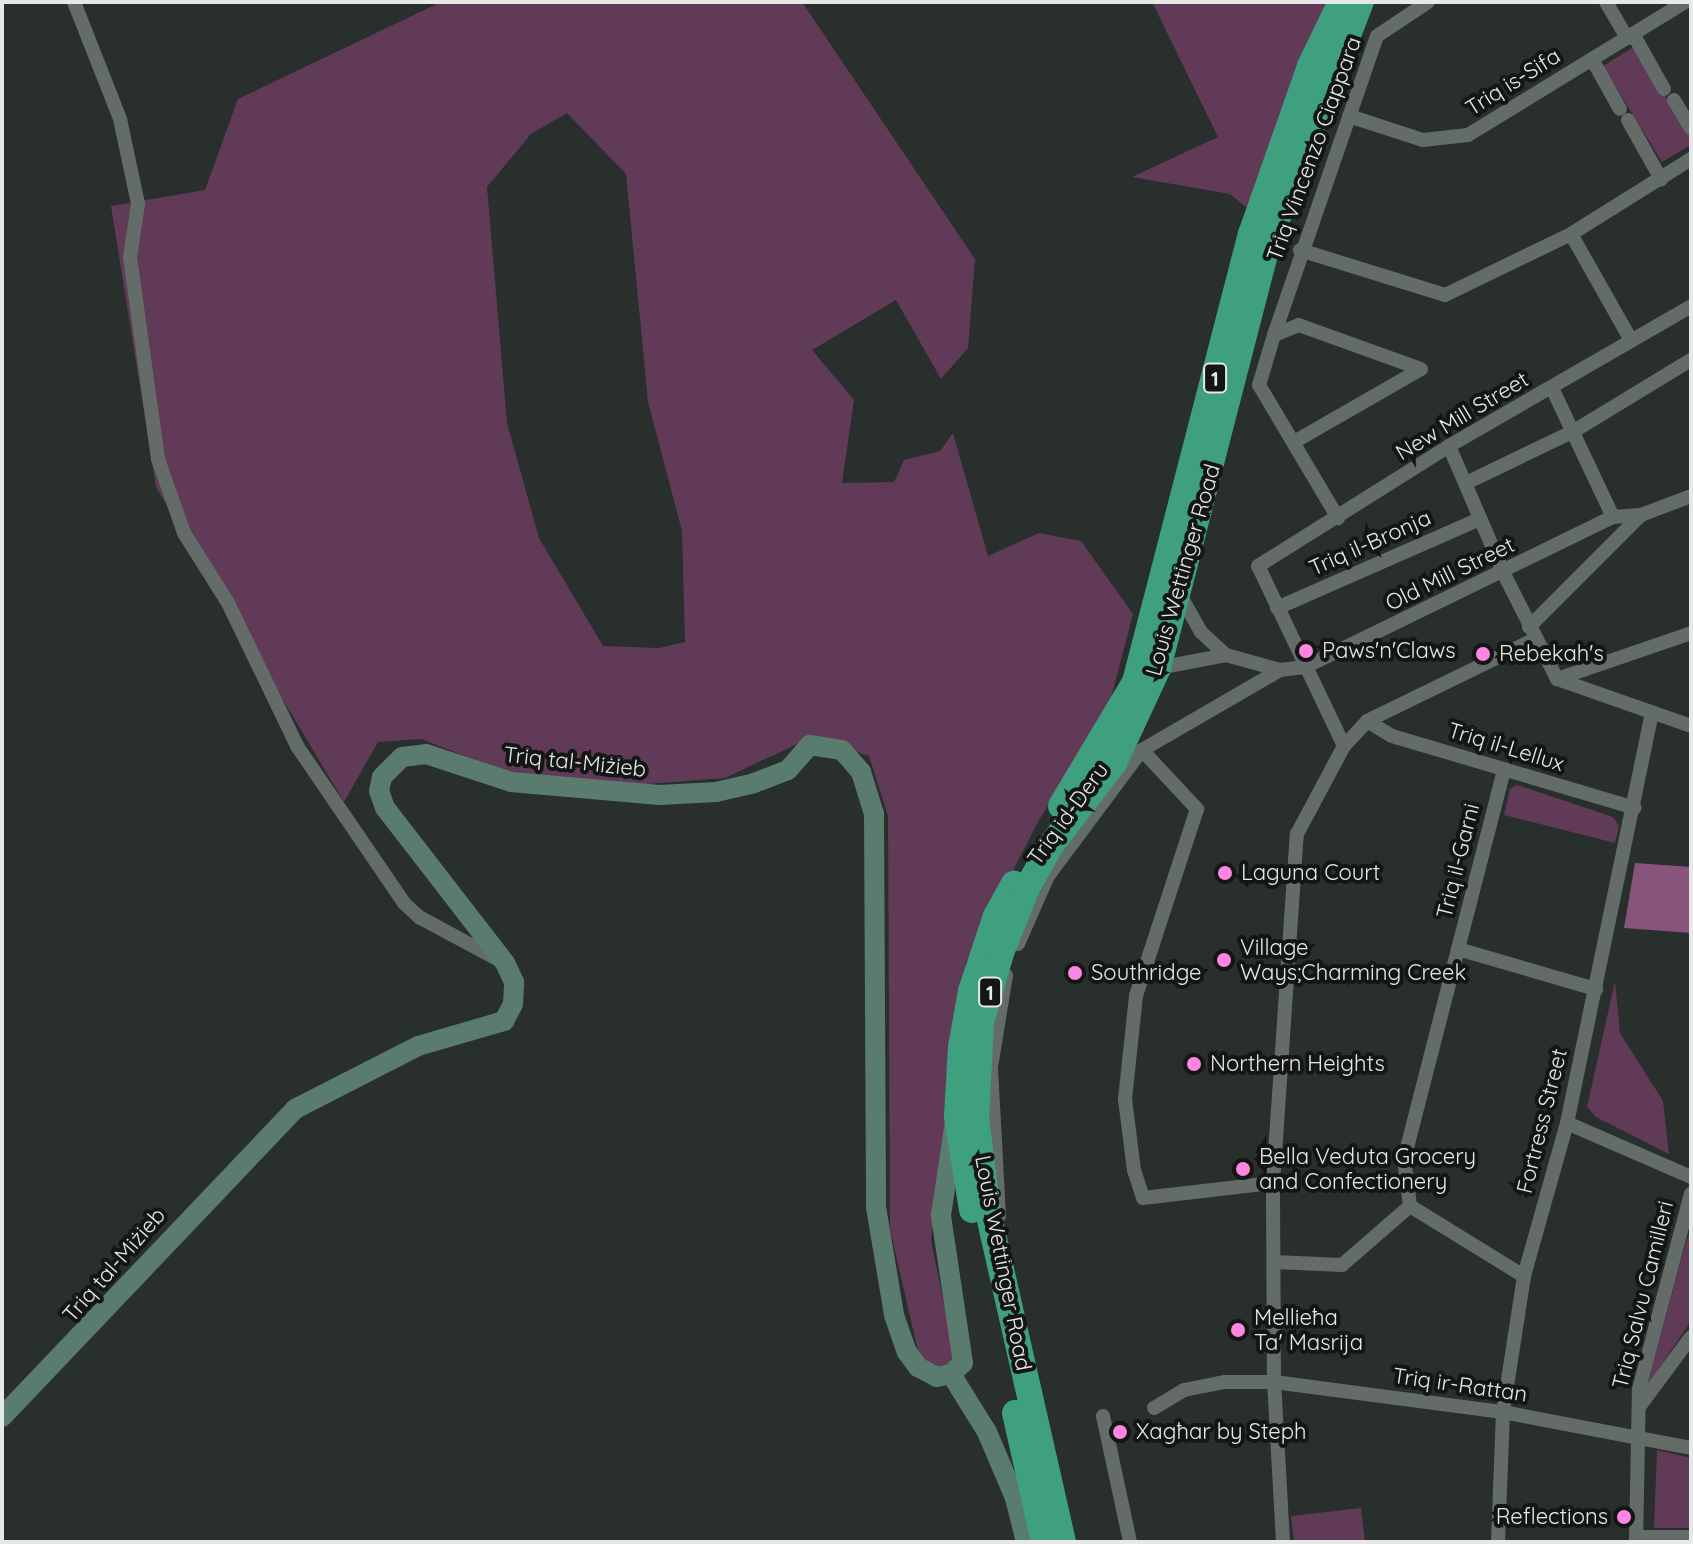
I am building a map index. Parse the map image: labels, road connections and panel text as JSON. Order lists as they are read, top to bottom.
{
  "streets": {
    "highway": ["1", "Louis Wettinger Road"],
    "street": [
      "Triq is-Sifa",
      "Triq Vincenzo Ciappara",
      "New Mill Street",
      "Triq il-Bronja",
      "Old Mill Street",
      "Triq il-Lellux",
      "Triq tal-Miżieb",
      "Triq id-Deru",
      "Triq il-Garni",
      "Fortress Street",
      "Triq Salvu Camilleri",
      "Triq ir-Rattan"
    ]
  },
  "crossings": [
    ["Triq is-Sifa", "Triq Vincenzo Ciappara"],
    ["Triq Vincenzo Ciappara", "New Mill Street"],
    ["New Mill Street", "Triq il-Bronja"],
    ["Louis Wettinger Road", "Old Mill Street"],
    ["Louis Wettinger Road", "Triq id-Deru"],
    ["Old Mill Street", "Triq id-Deru"],
    ["Triq il-Lellux", "Triq il-Garni"],
    ["Triq il-Lellux", "Fortress Street"],
    ["Fortress Street", "Triq ir-Rattan"],
    ["Triq Salvu Camilleri", "Triq ir-Rattan"]
  ],
  "places": [
    "Paws'n'Claws",
    "Rebekah's",
    "Laguna Court",
    "Village Ways;Charming Creek",
    "Southridge",
    "Northern Heights",
    "Bella Veduta Grocery and Confectionery",
    "Mellieħa Ta' Masrija",
    "Xagħar by Steph",
    "Reflections"
  ]
}
